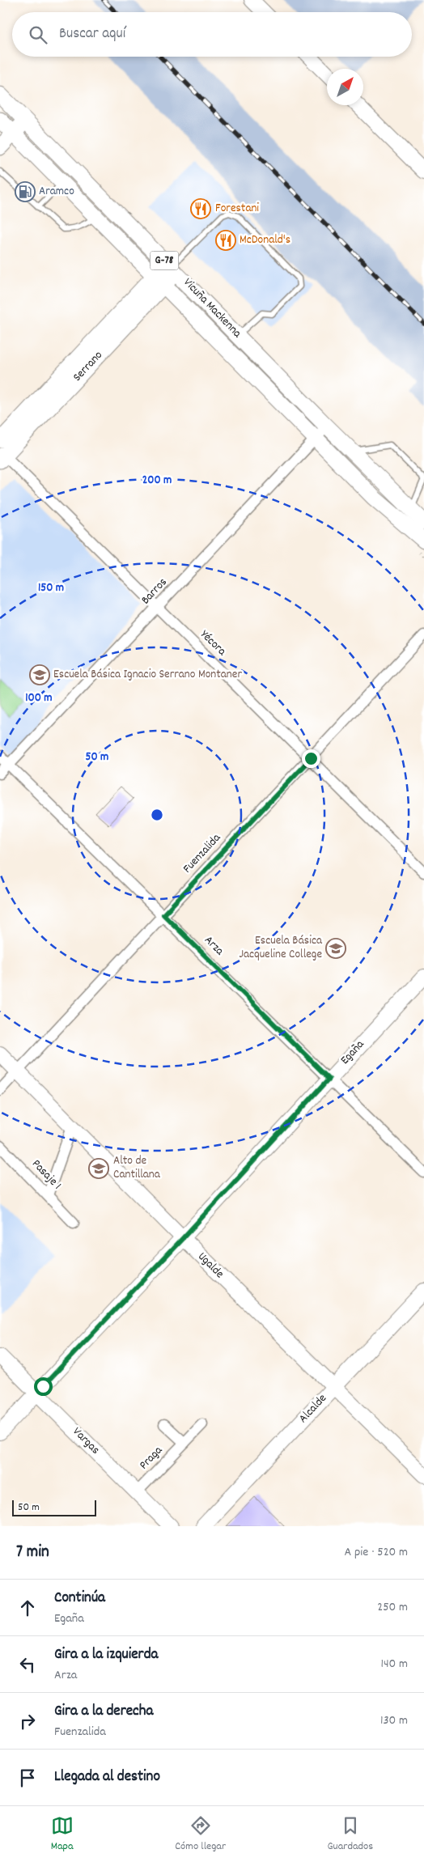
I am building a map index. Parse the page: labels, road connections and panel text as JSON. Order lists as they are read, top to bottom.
{
  "streets": {
    "main road": ["G-78", "Vicuña Mackenna", "Serrano"],
    "street": [
      "Barros",
      "Yécora",
      "Fuenzalida",
      "Arza",
      "Egaña",
      "Pasaje 1",
      "Ugalde",
      "Alcalde",
      "Vargas",
      "Praga"
    ]
  },
  "crossings": [
    ["Vicuña Mackenna", "Serrano"],
    ["Vicuña Mackenna", "Barros"],
    ["Serrano", "Yécora"],
    ["Barros", "Yécora"],
    ["Barros", "Arza"],
    ["Yécora", "Fuenzalida"],
    ["Fuenzalida", "Arza"],
    ["Fuenzalida", "Ugalde"],
    ["Arza", "Egaña"],
    ["Egaña", "Ugalde"],
    ["Egaña", "Vargas"],
    ["Ugalde", "Alcalde"],
    ["Vargas", "Praga"]
  ],
  "places": {
    "fuel station": ["Aramco"],
    "restaurant": ["Forestani", "McDonald's"],
    "school or university": ["Escuela Básica Ignacio Serrano Montaner", "Escuela Básica Jacqueline College", "Alto de Cantillana"]
  },
  "scale_bar": "50 m",
  "north": "top right",
  "page": {
    "search": "Buscar aquí",
    "scale": "50 m",
    "heading": ["7 min", "A pie · 520 m"],
    "list": [
      ["Continúa", "Egaña", "250 m"],
      ["Gira a la izquierda", "Arza", "140 m"],
      ["Gira a la derecha", "Fuenzalida", "130 m"],
      "Llegada al destino"
    ],
    "nav": ["Mapa", "Cómo llegar", "Guardados"]
  },
  "rings": [
    "200 m",
    "150 m",
    "100 m",
    "50 m"
  ]
}
